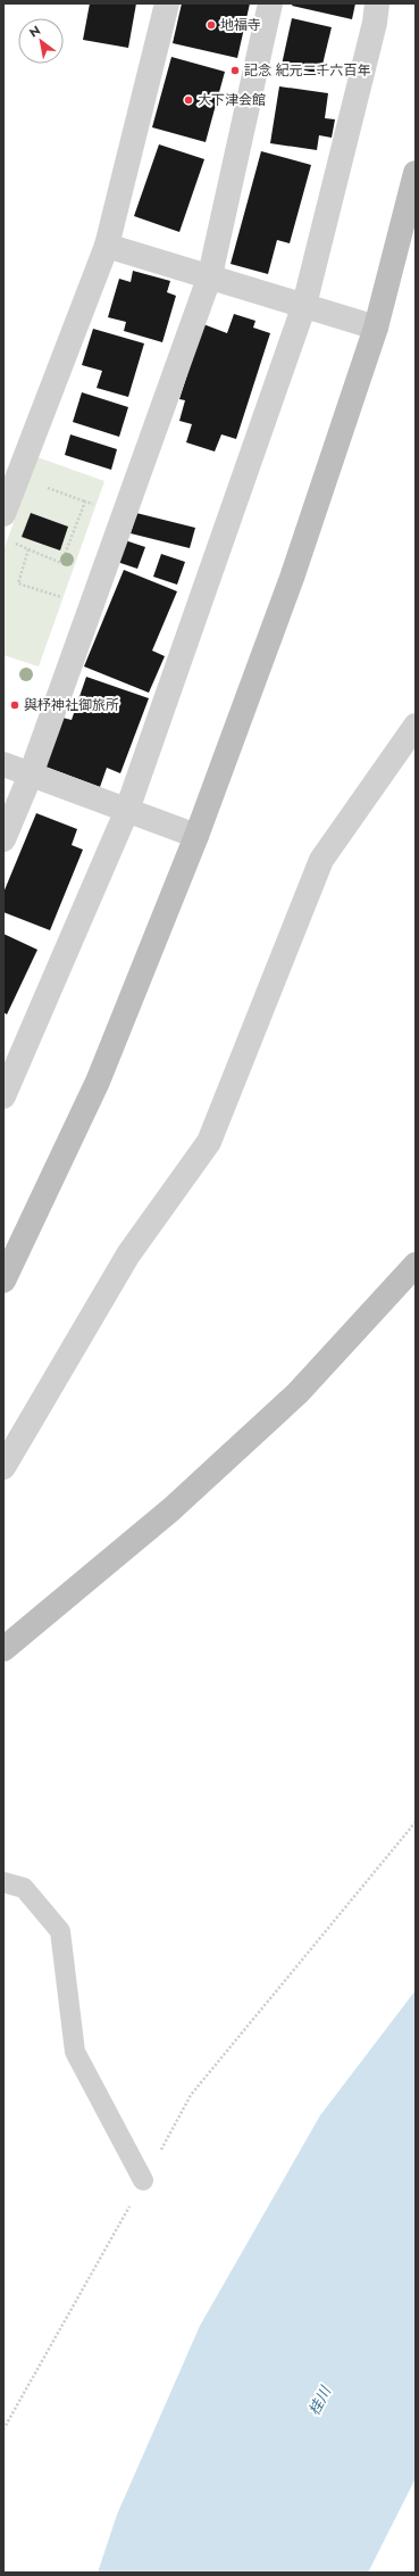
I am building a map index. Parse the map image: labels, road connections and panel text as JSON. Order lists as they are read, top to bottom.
{
  "water": ["桂川"],
  "places": [
    "地福寺",
    "記念 紀元二千六百年",
    "大下津会館",
    "與杼神社御旅所"
  ],
  "north": "top left"
}
